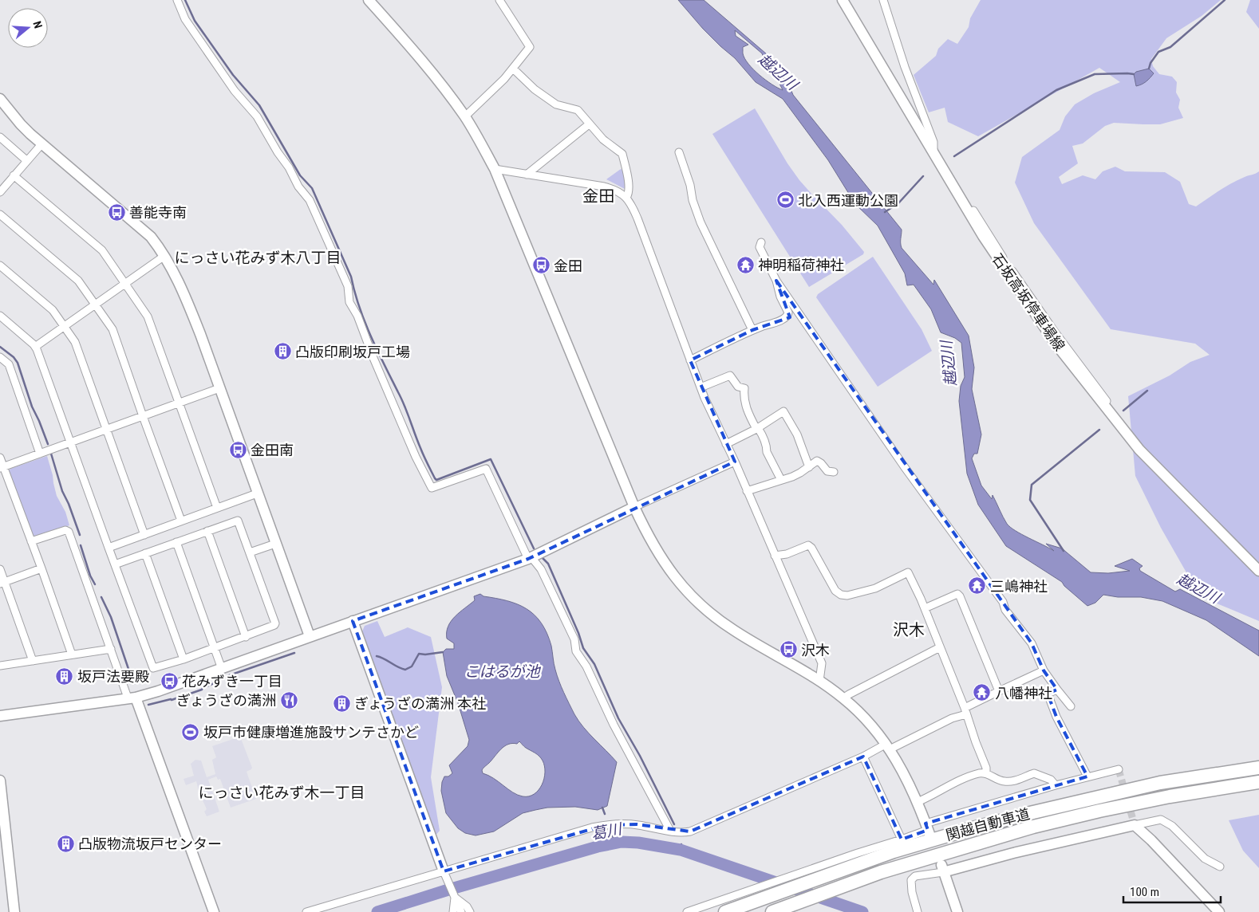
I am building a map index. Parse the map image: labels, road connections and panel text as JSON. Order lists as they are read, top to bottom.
{
  "streets": {
    "highway": ["関越自動車道"],
    "street": ["石坂高坂停車場線"]
  },
  "districts": [
    "金田",
    "にっさい花みず木八丁目",
    "沢木",
    "にっさい花みず木一丁目"
  ],
  "water": ["越辺川", "こはるが池", "葛川"],
  "places": {
    "sports": ["北入西運動公園", "坂戸市健康増進施設サンテさかど"],
    "bus stop": [
      "善能寺南",
      "金田",
      "金田南",
      "沢木",
      "花みずき一丁目"
    ],
    "temple": ["神明稲荷神社", "三嶋神社", "八幡神社"],
    "building": [
      "凸版印刷坂戸工場",
      "坂戸法要殿",
      "ぎょうざの満洲 本社",
      "凸版物流坂戸センター"
    ],
    "restaurant": ["ぎょうざの満洲"]
  },
  "scale_bar": "100 m",
  "north": "right"
}
